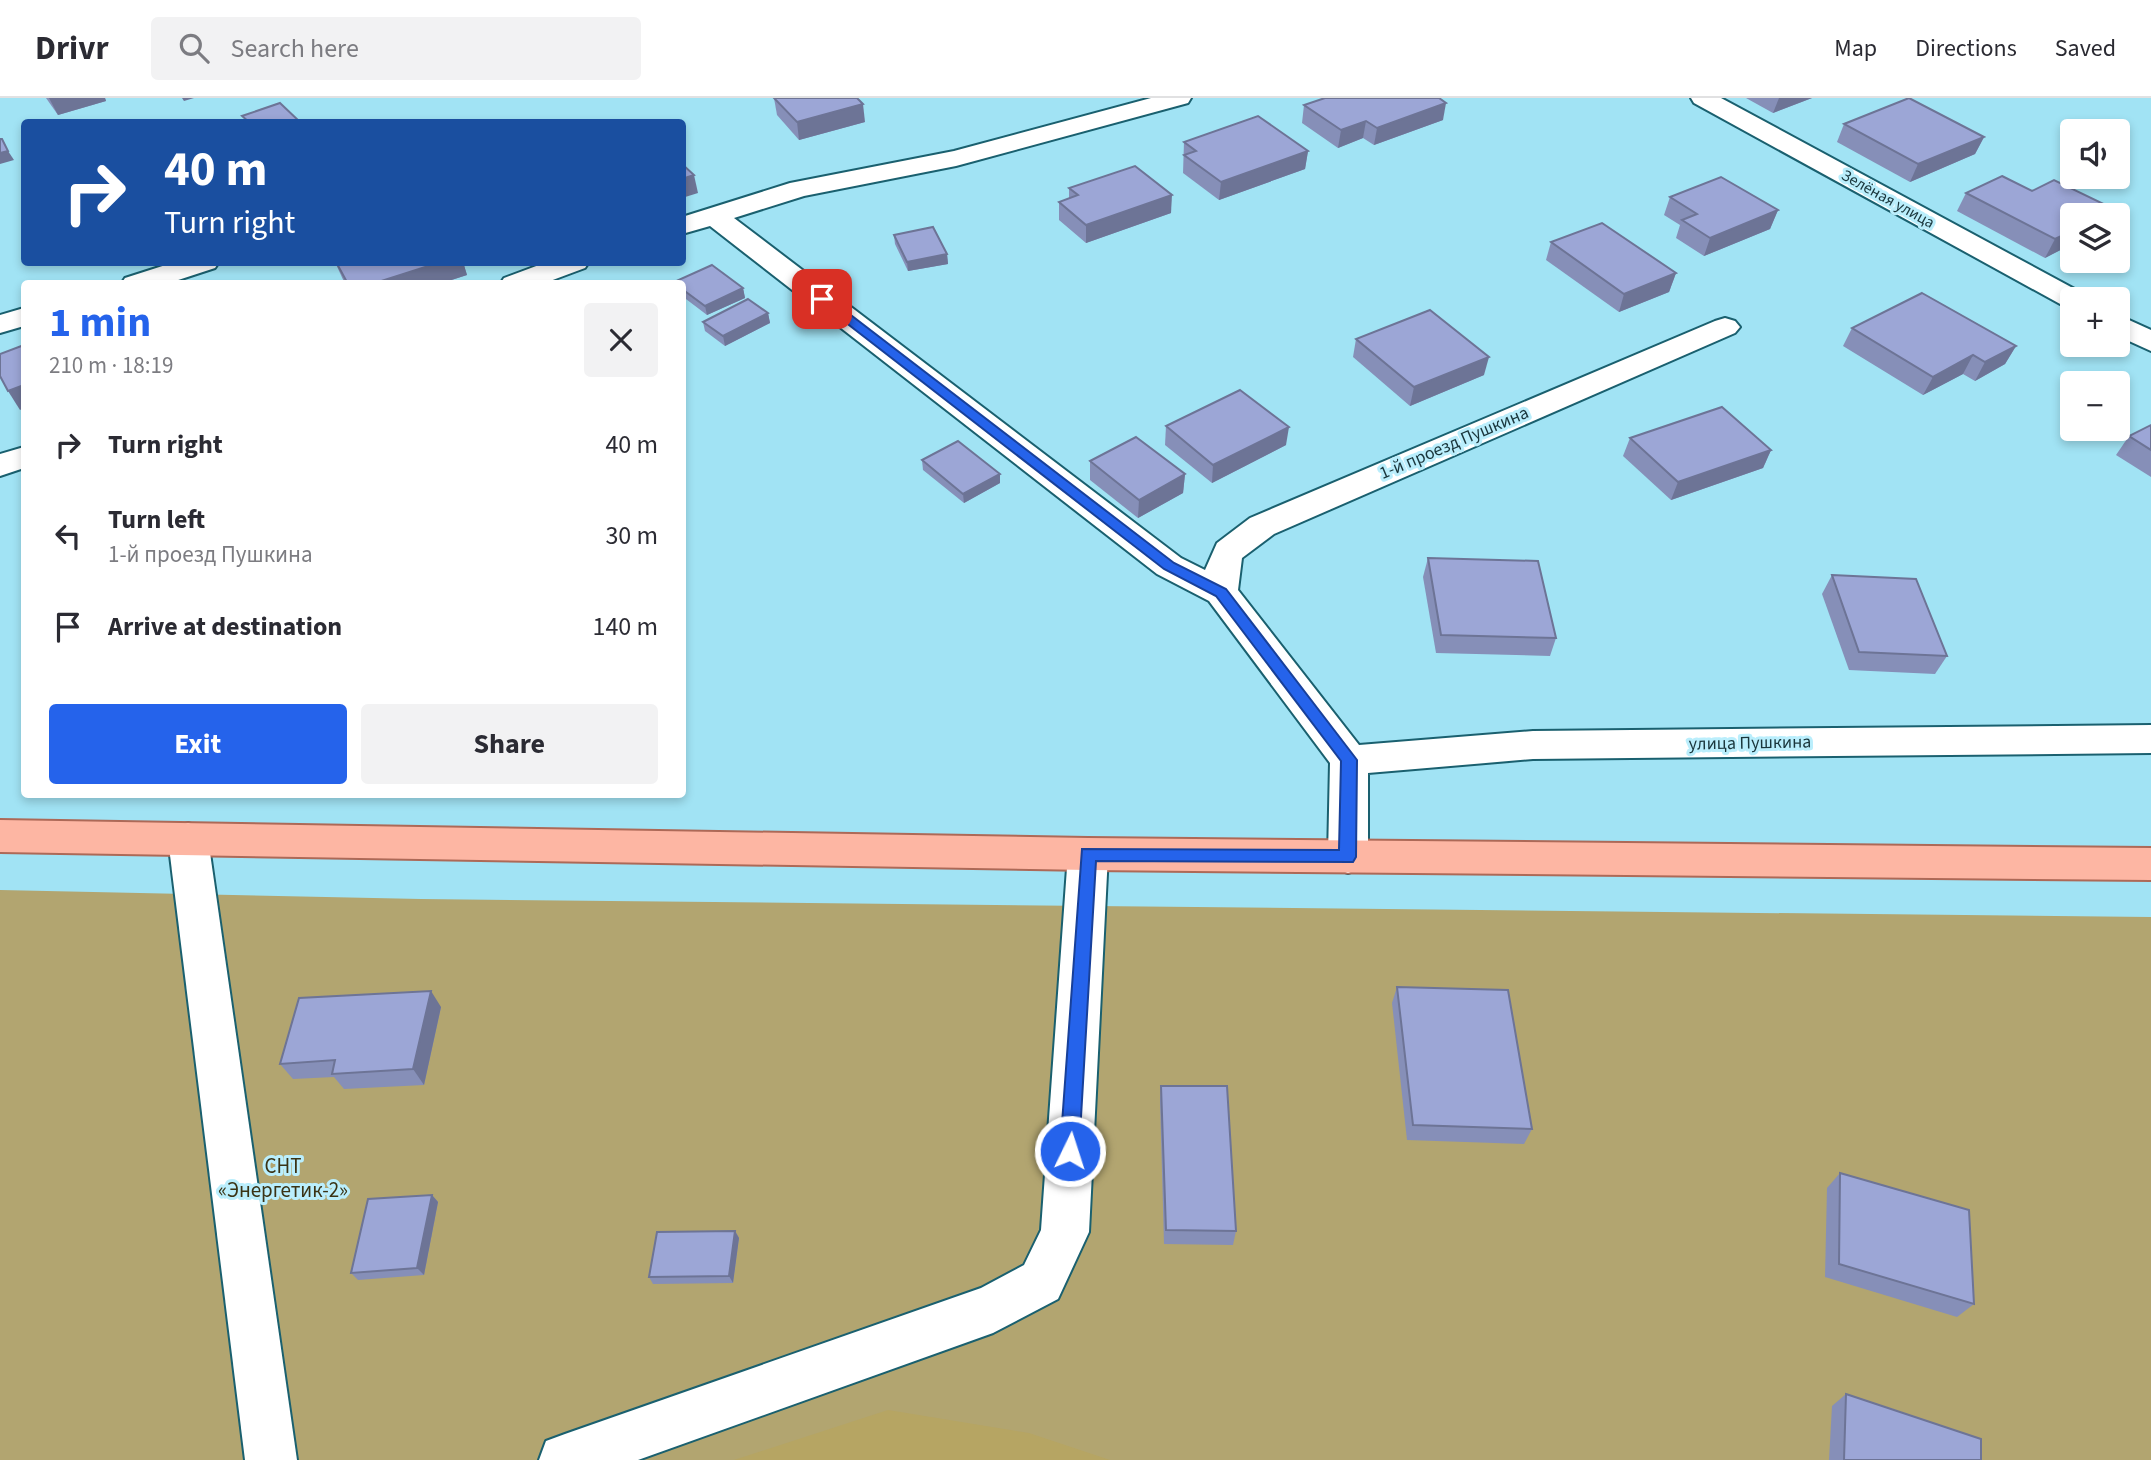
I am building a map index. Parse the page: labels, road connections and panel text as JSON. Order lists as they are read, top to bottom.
{
  "streets": {
    "street": ["Зелёная улица", "1-й проезд Пушкина", "улица Пушкина"]
  },
  "parks": ["СНТ «Энергетик-2»"],
  "page": {
    "header": "Drivr",
    "search": "Search here",
    "nav": ["Map", "Directions", "Saved"],
    "map_buttons": ["+", "−"],
    "turn": ["40 m", "Turn right"],
    "heading": ["1 min", "210 m · 18:19"],
    "list": [
      {
        "name": "Turn right",
        "value": "40 m"
      },
      {
        "name": "Turn left",
        "note": "1-й проезд Пушкина",
        "value": "30 m"
      },
      {
        "name": "Arrive at destination",
        "value": "140 m"
      }
    ],
    "buttons": ["Exit", "Share"]
  }
}
